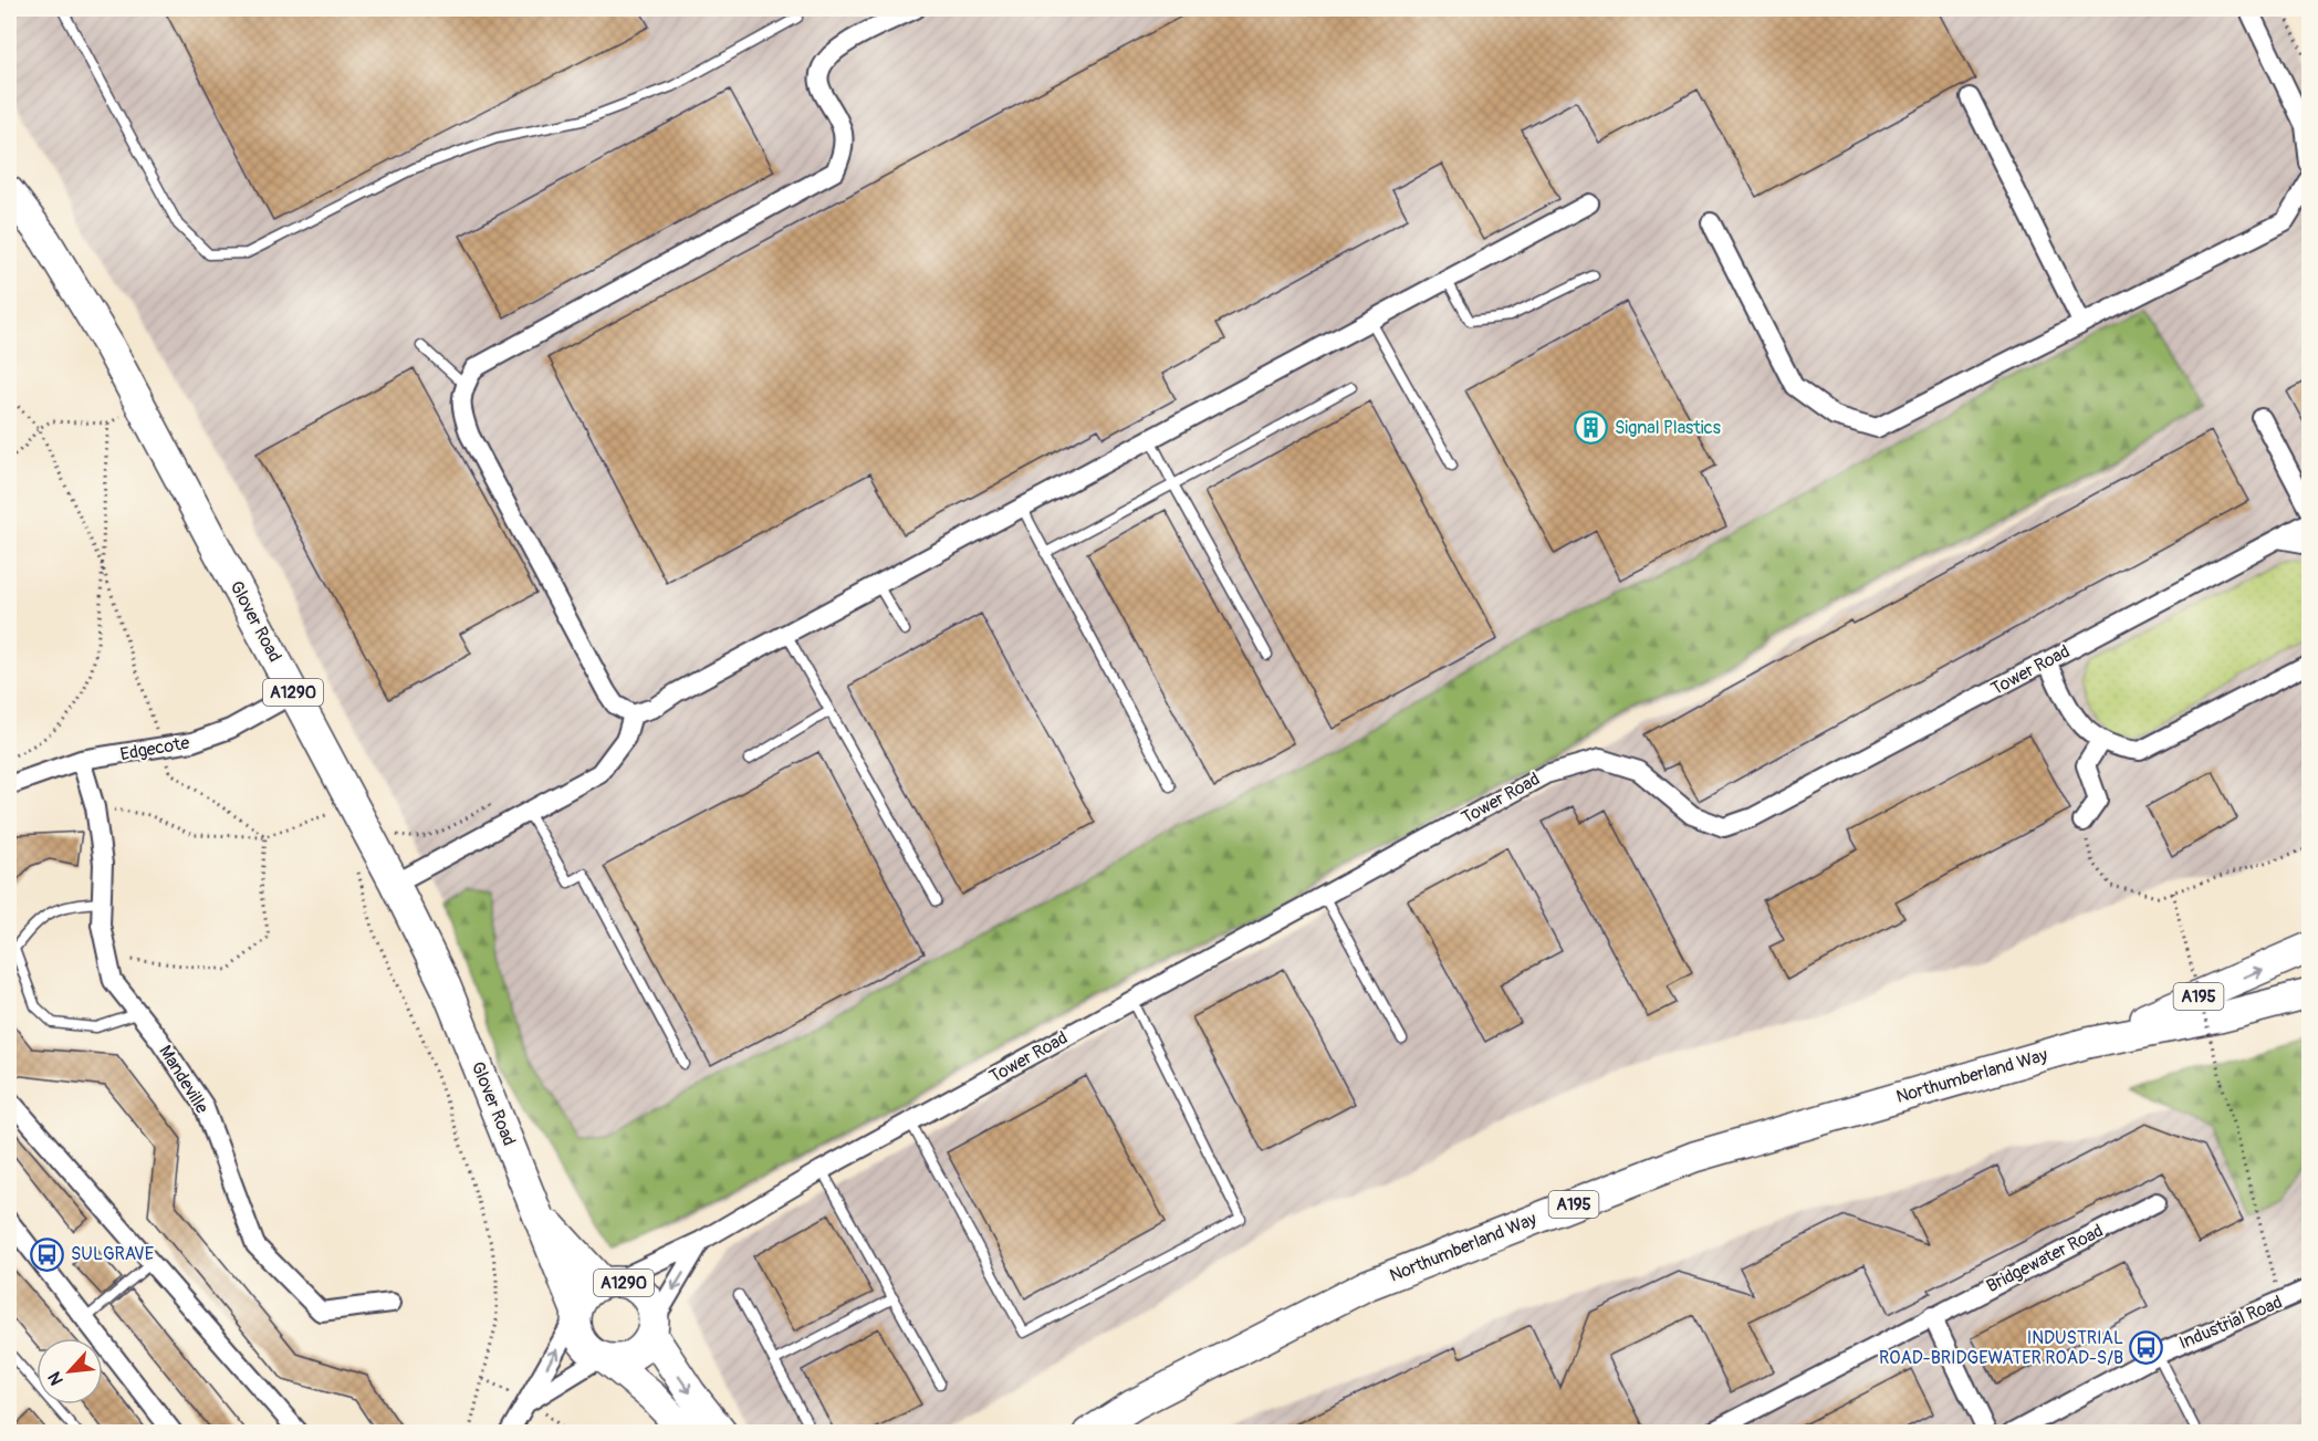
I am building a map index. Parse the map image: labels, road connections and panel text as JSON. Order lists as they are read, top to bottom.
{
  "streets": {
    "main road": [
      "Glover Road",
      "A1290",
      "A195",
      "Northumberland Way"
    ],
    "street": [
      "Tower Road",
      "Edgecote",
      "Mandeville",
      "Bridgewater Road",
      "Industrial Road"
    ]
  },
  "crossings": [
    ["Glover Road", "Tower Road"],
    ["Glover Road", "A1290"],
    ["Glover Road", "Edgecote"],
    ["Tower Road", "A1290"],
    ["Edgecote", "Mandeville"]
  ],
  "places": {
    "building": ["Signal Plastics"],
    "bus stop": ["SULGRAVE", "INDUSTRIAL ROAD-BRIDGEWATER ROAD-S/B"]
  },
  "north": "bottom left"
}
